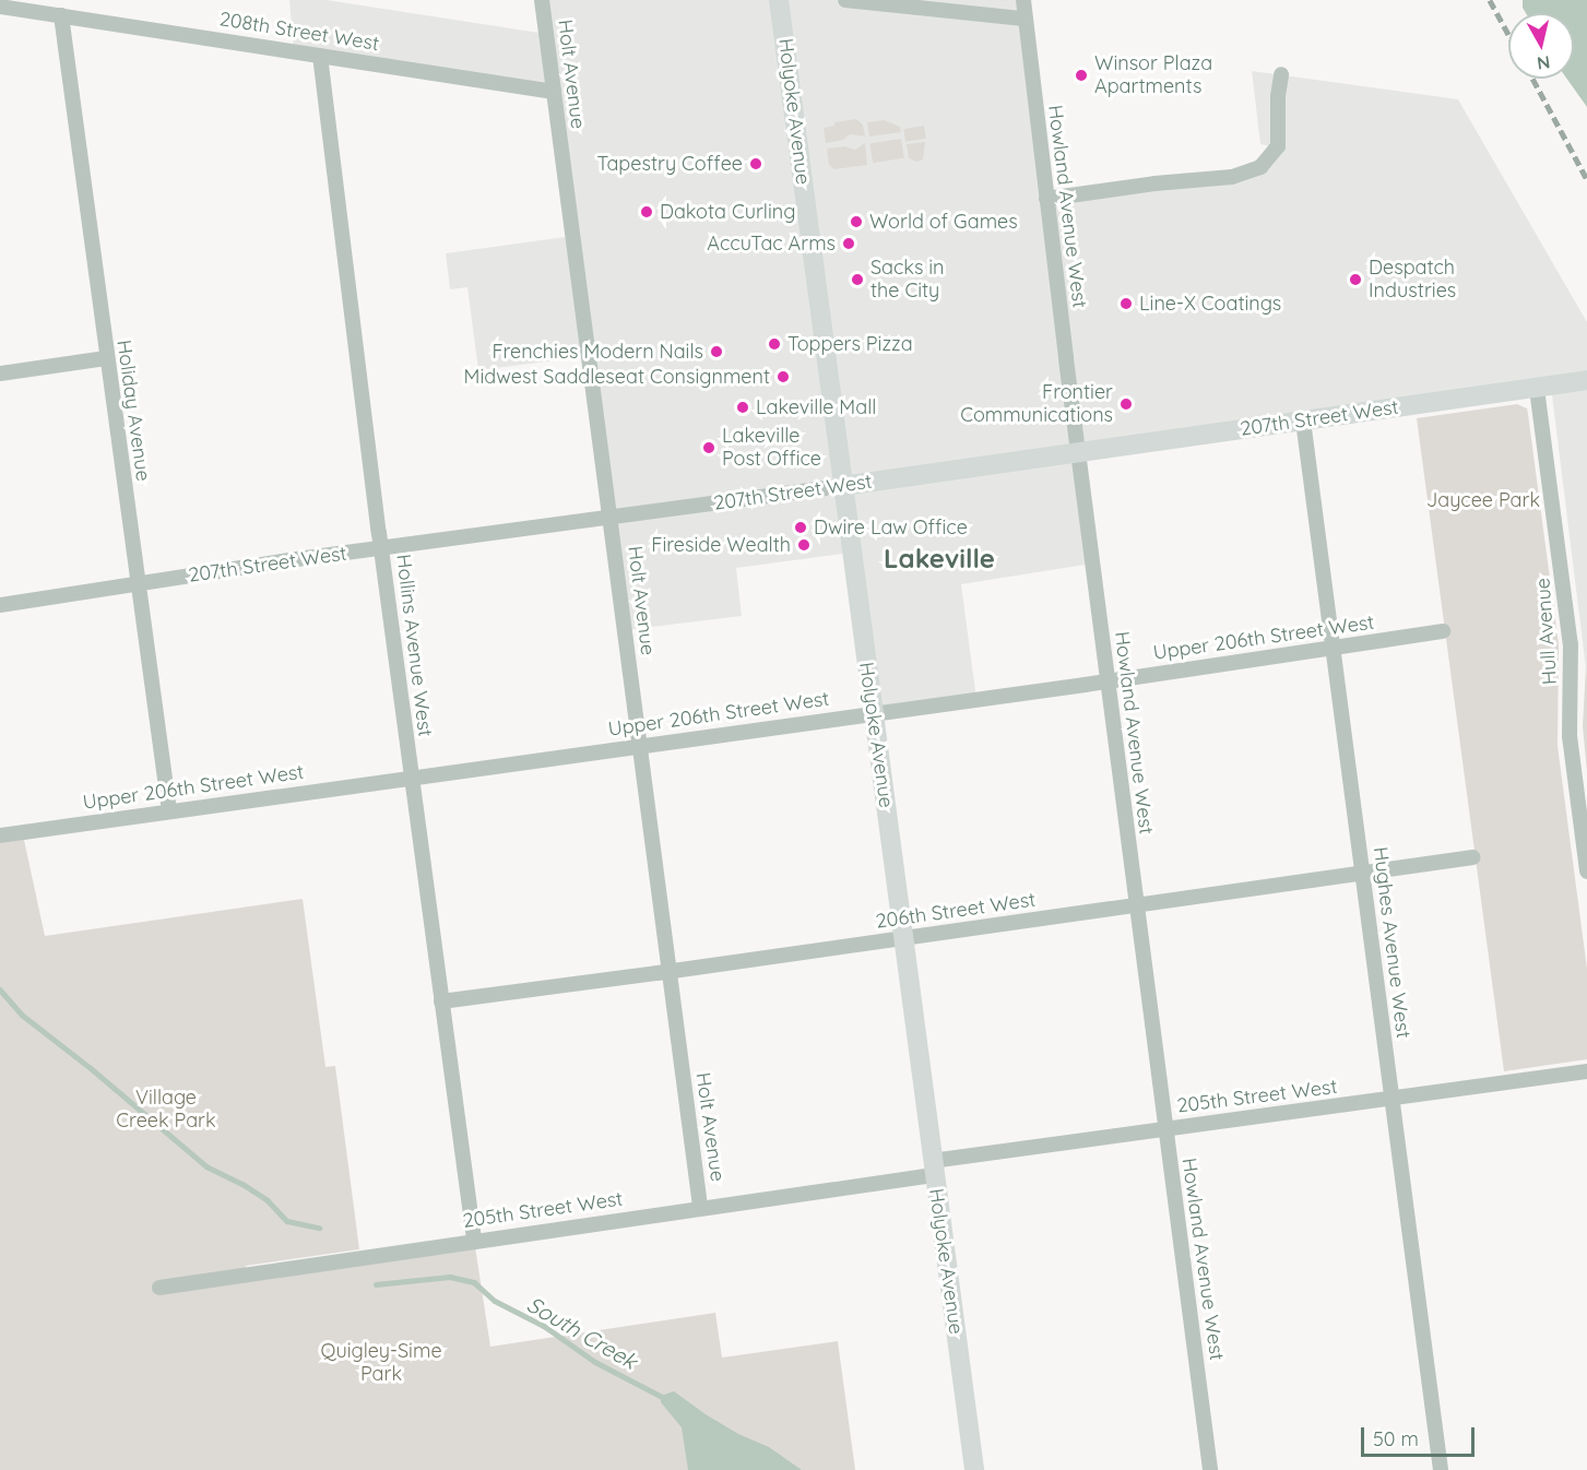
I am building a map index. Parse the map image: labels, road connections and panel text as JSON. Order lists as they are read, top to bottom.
{
  "streets": {
    "street": [
      "208th Street West",
      "Holt Avenue",
      "Holyoke Avenue",
      "Howland Avenue West",
      "Holiday Avenue",
      "207th Street West",
      "Hull Avenue",
      "Upper 206th Street West",
      "Hollins Avenue West",
      "206th Street West",
      "Hughes Avenue West",
      "205th Street West"
    ]
  },
  "crossings": [
    ["208th Street West", "Holt Avenue"],
    ["208th Street West", "Holiday Avenue"],
    ["208th Street West", "Hollins Avenue West"],
    ["Holt Avenue", "207th Street West"],
    ["Holt Avenue", "Upper 206th Street West"],
    ["Holt Avenue", "206th Street West"],
    ["Holt Avenue", "205th Street West"],
    ["Holyoke Avenue", "207th Street West"],
    ["Holyoke Avenue", "Upper 206th Street West"],
    ["Holyoke Avenue", "206th Street West"],
    ["Holyoke Avenue", "205th Street West"],
    ["Howland Avenue West", "207th Street West"],
    ["Howland Avenue West", "Upper 206th Street West"],
    ["Howland Avenue West", "206th Street West"],
    ["Howland Avenue West", "205th Street West"],
    ["Holiday Avenue", "207th Street West"],
    ["Holiday Avenue", "Upper 206th Street West"],
    ["207th Street West", "Hull Avenue"],
    ["207th Street West", "Hollins Avenue West"],
    ["207th Street West", "Hughes Avenue West"],
    ["Upper 206th Street West", "Hollins Avenue West"],
    ["Upper 206th Street West", "Hughes Avenue West"],
    ["Hollins Avenue West", "206th Street West"],
    ["Hollins Avenue West", "205th Street West"],
    ["206th Street West", "Hughes Avenue West"],
    ["Hughes Avenue West", "205th Street West"]
  ],
  "districts": ["Lakeville"],
  "water": ["South Creek"],
  "parks": ["Jaycee Park", "Village Creek Park", "Quigley-Sime Park"],
  "places": [
    "Winsor Plaza Apartments",
    "Tapestry Coffee",
    "Dakota Curling",
    "World of Games",
    "AccuTac Arms",
    "Sacks in the City",
    "Despatch Industries",
    "Line-X Coatings",
    "Toppers Pizza",
    "Frenchies Modern Nails",
    "Midwest Saddleseat Consignment",
    "Frontier Communications",
    "Lakeville Mall",
    "Lakeville Post Office",
    "Dwire Law Office",
    "Fireside Wealth"
  ],
  "scale_bar": "50 m",
  "north": "bottom"
}
